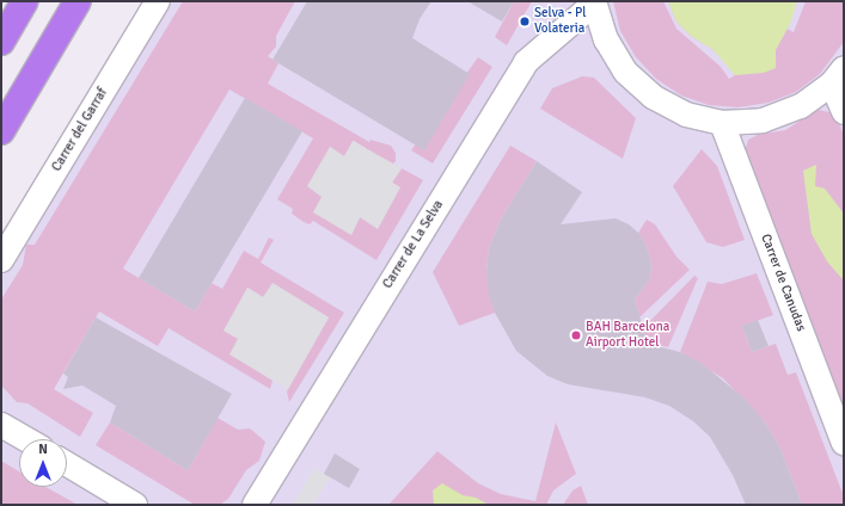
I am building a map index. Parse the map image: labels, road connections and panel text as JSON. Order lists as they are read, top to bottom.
{
  "streets": {
    "street": ["Carrer del Garraf", "Carrer de La Selva", "Carrer de Canudas"]
  },
  "places": ["Selva - Pl Volateria", "BAH Barcelona Airport Hotel"],
  "north": "top"
}
